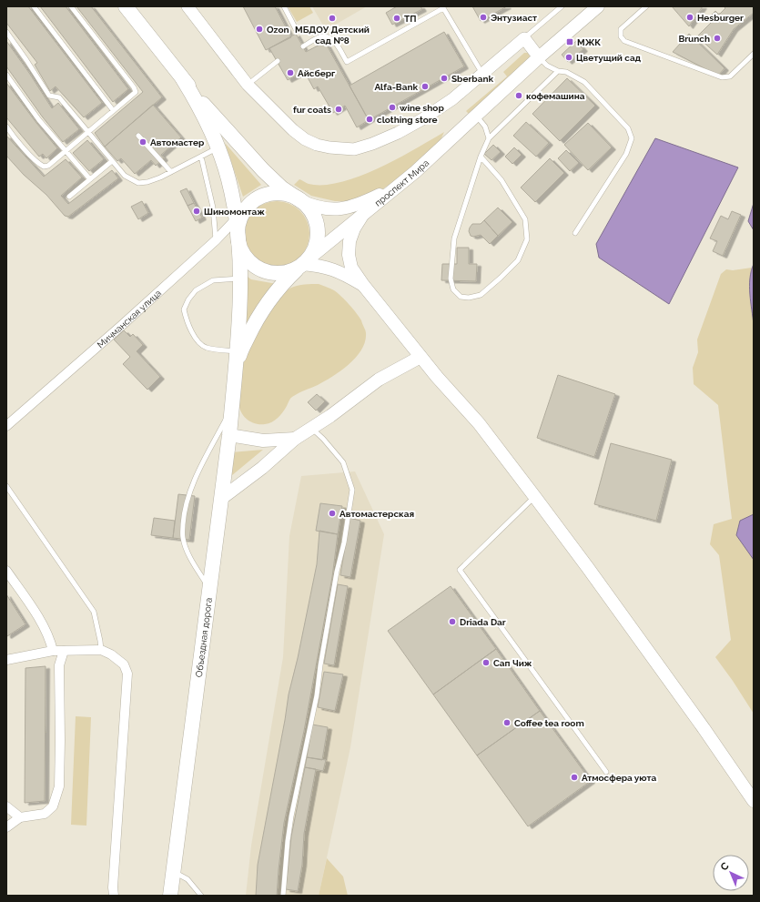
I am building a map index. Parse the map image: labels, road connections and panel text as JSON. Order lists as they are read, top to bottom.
{
  "streets": {
    "main road": ["проспект Мира", "Объездная дорога"],
    "street": ["Мичманская улица"]
  },
  "crossings": [
    ["проспект Мира", "Мичманская улица"],
    ["проспект Мира", "Объездная дорога"]
  ],
  "places": {
    "other": [
      "Энтузиаст",
      "Hesburger",
      "МБДОУ Детский сад №8",
      "ТП",
      "Ozon",
      "Brunch",
      "Цветущий сад",
      "Айсберг",
      "Sberbank",
      "Alfa-Bank",
      "кофемашина",
      "wine shop",
      "fur coats",
      "clothing store",
      "Автомастер",
      "Шиномонтаж",
      "Автомастерская",
      "Driada Dar",
      "Сап Чиж",
      "Coffee tea room",
      "Атмосфера уюта"
    ],
    "transit": ["МЖК"]
  },
  "north": "top left"
}
